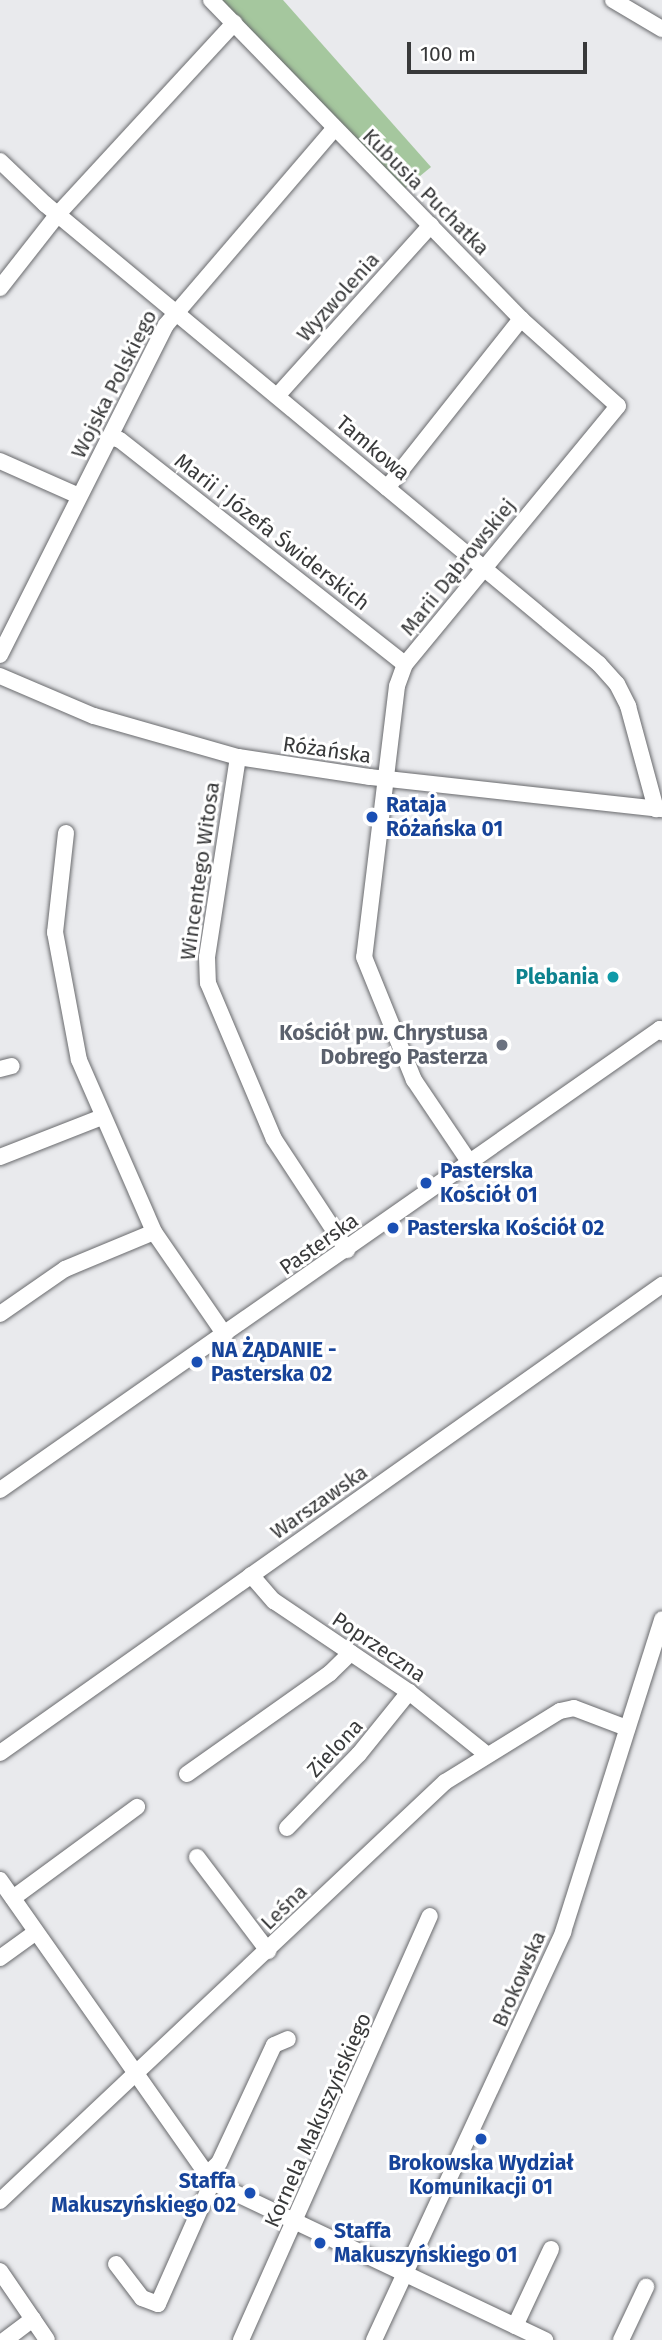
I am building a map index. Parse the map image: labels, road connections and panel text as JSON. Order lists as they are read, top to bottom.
{
  "streets": {
    "street": [
      "Kubusia Puchatka",
      "Wyzwolenia",
      "Wojska Polskiego",
      "Tamkowa",
      "Marii i Józefa Świderskich",
      "Marii Dąbrowskiej",
      "Różańska",
      "Wincentego Witosa",
      "Pasterska",
      "Warszawska",
      "Poprzeczna",
      "Zielona",
      "Leśna",
      "Brokowska",
      "Kornela Makuszyńskiego"
    ]
  },
  "crossings": [
    ["Kubusia Puchatka", "Wyzwolenia"],
    ["Kubusia Puchatka", "Wojska Polskiego"],
    ["Kubusia Puchatka", "Marii Dąbrowskiej"],
    ["Wyzwolenia", "Tamkowa"],
    ["Wojska Polskiego", "Tamkowa"],
    ["Wojska Polskiego", "Marii i Józefa Świderskich"],
    ["Tamkowa", "Marii Dąbrowskiej"],
    ["Tamkowa", "Różańska"],
    ["Marii i Józefa Świderskich", "Marii Dąbrowskiej"],
    ["Marii Dąbrowskiej", "Różańska"],
    ["Marii Dąbrowskiej", "Pasterska"],
    ["Różańska", "Wincentego Witosa"],
    ["Wincentego Witosa", "Pasterska"],
    ["Warszawska", "Poprzeczna"],
    ["Poprzeczna", "Zielona"],
    ["Poprzeczna", "Leśna"],
    ["Leśna", "Brokowska"]
  ],
  "places": [
    "Rataja Różańska 01",
    "Plebania",
    "Kościół pw. Chrystusa Dobrego Pasterza",
    "Pasterska Kościół 01",
    "Pasterska Kościół 02",
    "NA ŻĄDANIE - Pasterska 02",
    "Brokowska Wydział Komunikacji 01",
    "Staffa Makuszyńskiego 02",
    "Staffa Makuszyńskiego 01"
  ],
  "scale_bar": "100 m"
}
